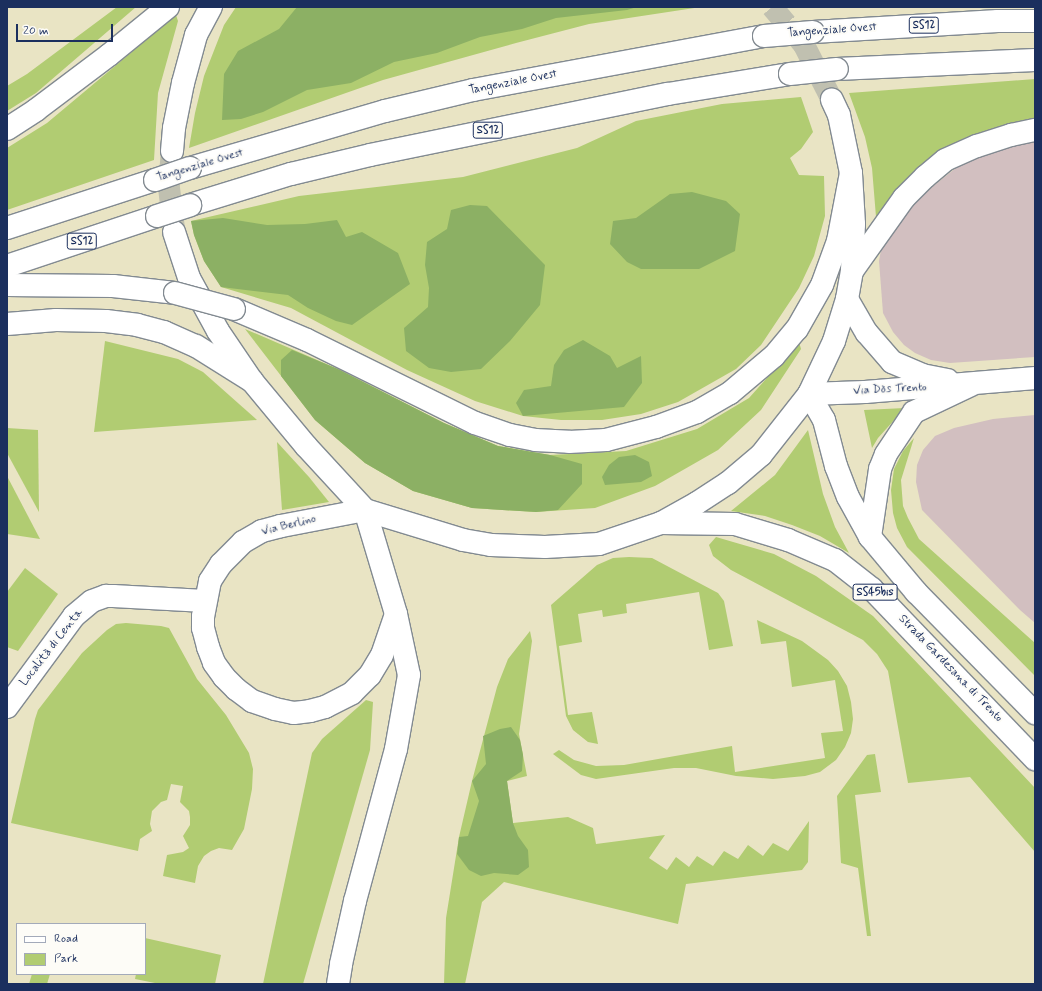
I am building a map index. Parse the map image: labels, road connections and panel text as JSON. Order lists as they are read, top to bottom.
{
  "streets": {
    "main road": [
      "SS12",
      "Tangenziale Ovest",
      "Via Dòs Trento",
      "Via Berlino",
      "SS45bis",
      "Località di Centa",
      "Strada Gardesana di Trento"
    ]
  },
  "crossings": [
    ["Via Dòs Trento", "SS45bis"],
    ["Via Berlino", "Località di Centa"]
  ],
  "legend": ["Road", "Park"],
  "scale_bar": "20 m"
}
